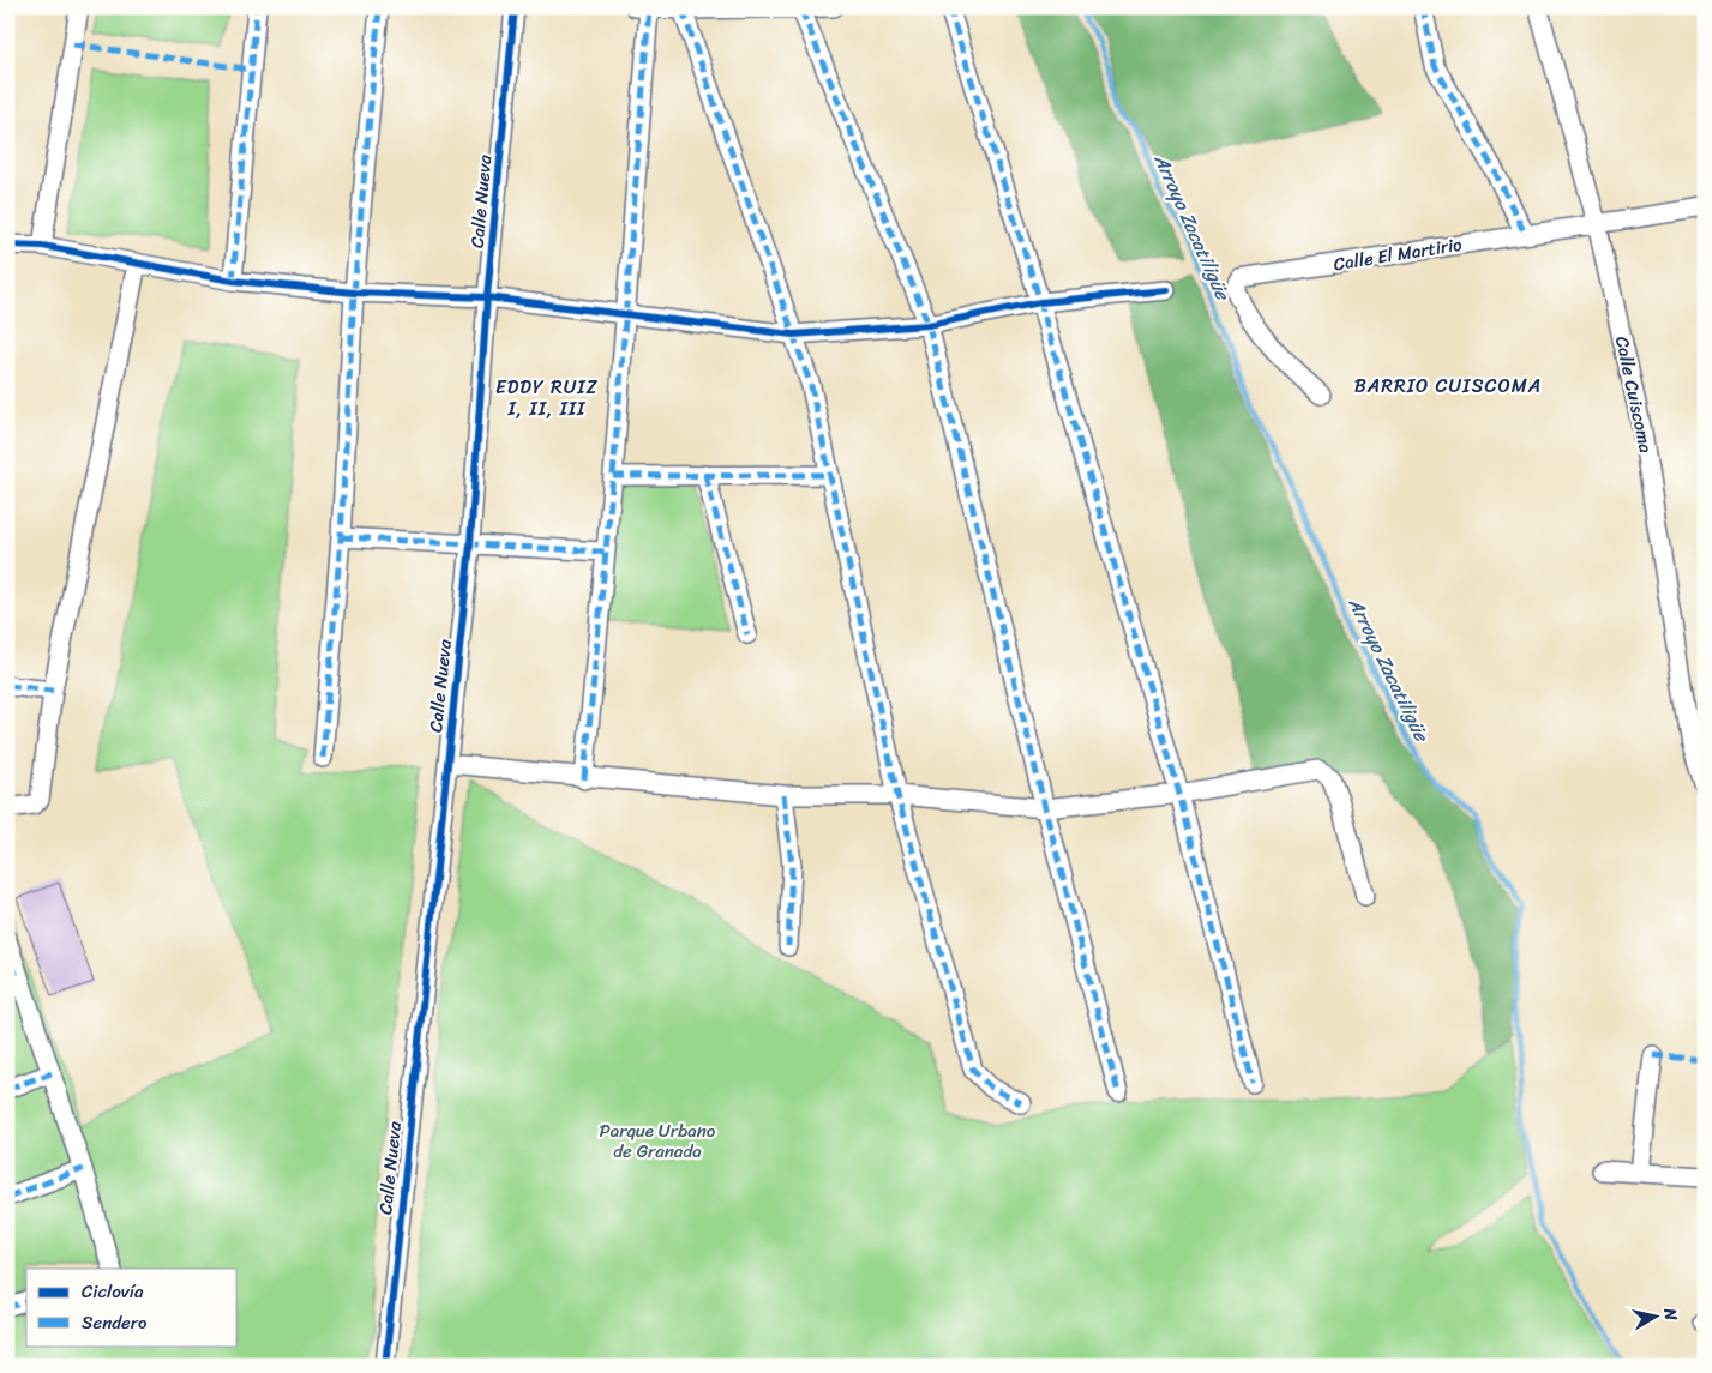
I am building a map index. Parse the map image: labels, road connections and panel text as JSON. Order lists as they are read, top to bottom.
{
  "streets": {
    "street": ["Calle Nueva", "Calle El Martirio", "Calle Cuiscoma"]
  },
  "crossings": [
    ["Calle El Martirio", "Calle Cuiscoma"]
  ],
  "districts": ["BARRIO CUISCOMA", "EDDY RUIZ I, II, III"],
  "water": ["Arroyo Zacatiligüe"],
  "parks": ["Parque Urbano de Granada"],
  "legend": ["Ciclovía", "Sendero"],
  "north": "right"
}
